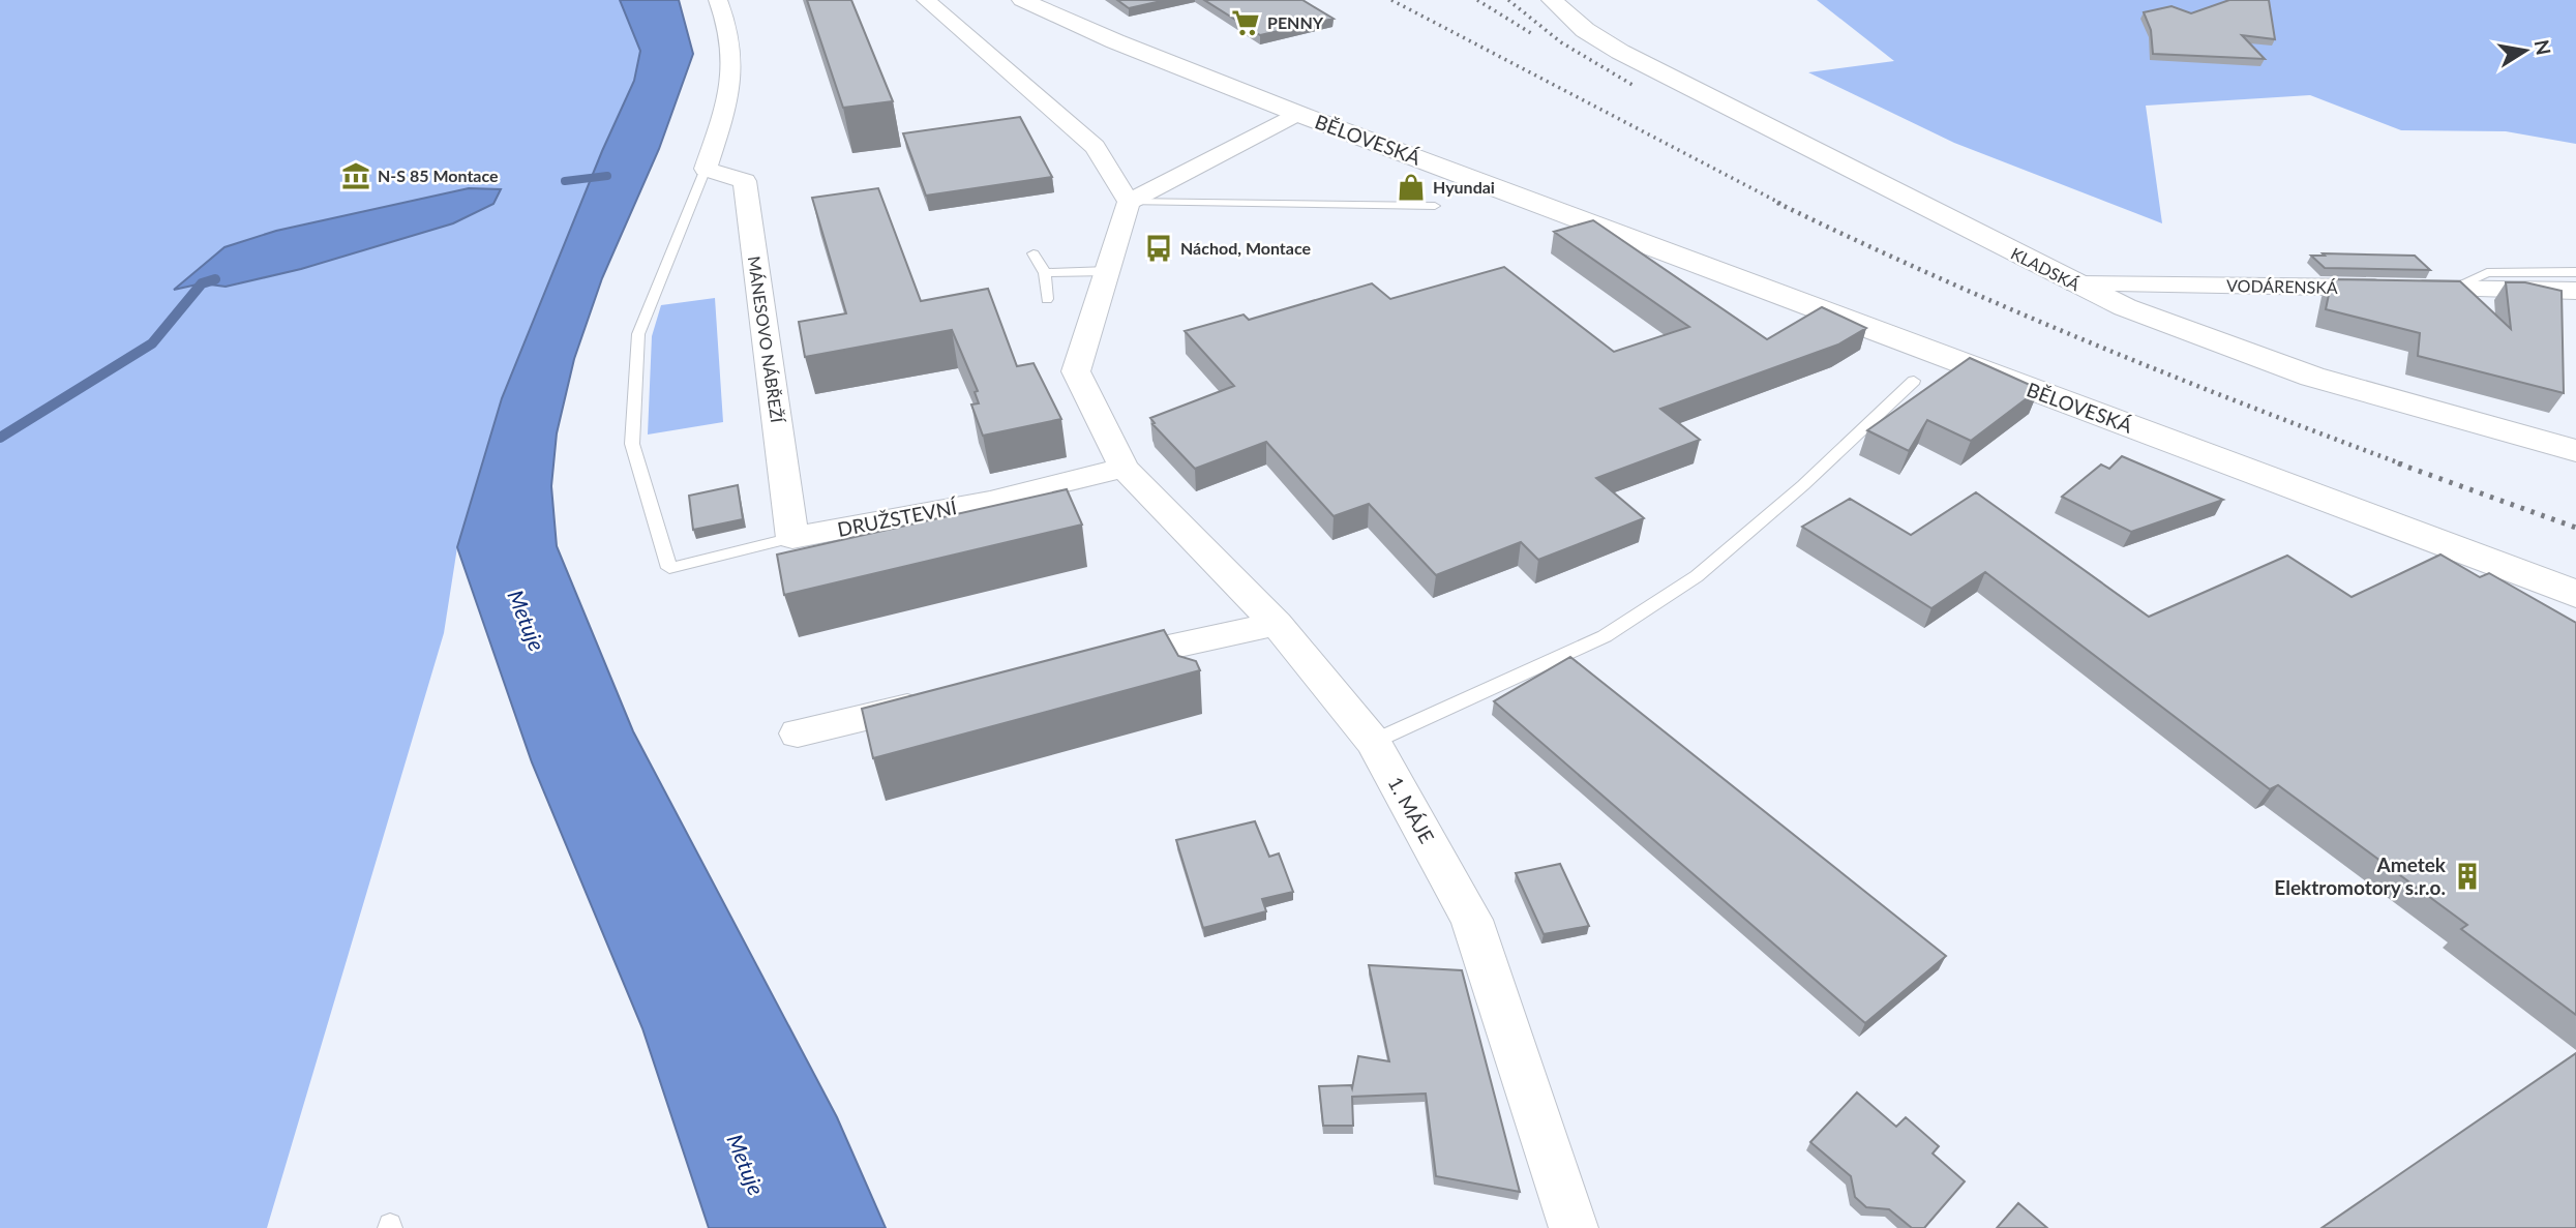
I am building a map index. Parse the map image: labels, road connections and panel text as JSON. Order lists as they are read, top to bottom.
{
  "streets": {
    "main road": ["BĚLOVESKÁ", "KLADSKÁ"],
    "street": [
      "VODÁRENSKÁ",
      "MÁNESOVO NÁBŘEŽÍ",
      "DRUŽSTEVNÍ",
      "1. MÁJE"
    ]
  },
  "crossings": [
    ["KLADSKÁ", "VODÁRENSKÁ"],
    ["MÁNESOVO NÁBŘEŽÍ", "DRUŽSTEVNÍ"],
    ["DRUŽSTEVNÍ", "1. MÁJE"]
  ],
  "water": ["Metuje"],
  "places": {
    "supermarket": ["PENNY"],
    "museum": ["N-S 85 Montace"],
    "shop": ["Hyundai"],
    "bus stop": ["Náchod, Montace"],
    "building": ["Ametek Elektromotory s.r.o."]
  },
  "north": "right"
}
